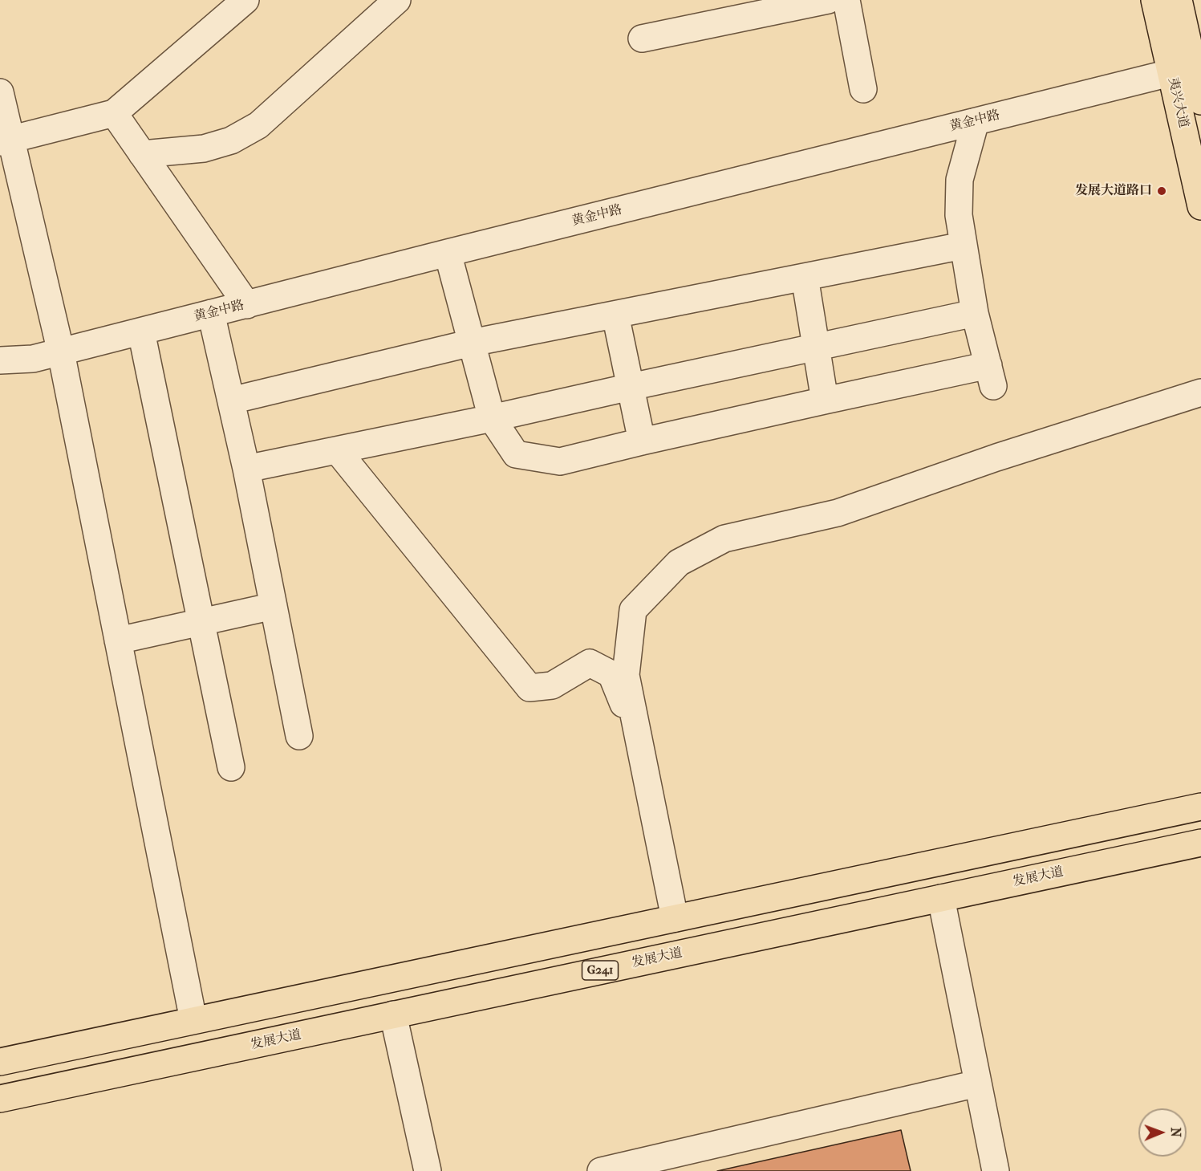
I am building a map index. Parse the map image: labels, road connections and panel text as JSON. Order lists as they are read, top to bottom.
{
  "streets": {
    "main road": ["夷兴大道", "发展大道", "G241"],
    "street": ["黄金中路"]
  },
  "crossings": [
    ["夷兴大道", "黄金中路"]
  ],
  "places": ["发展大道路口"],
  "north": "right"
}
